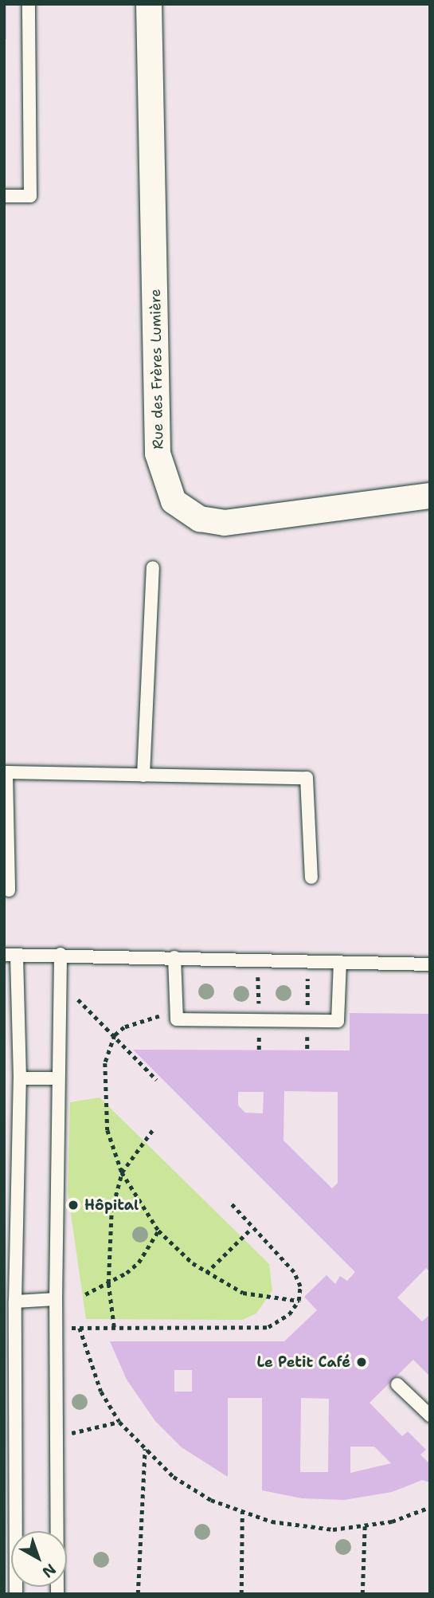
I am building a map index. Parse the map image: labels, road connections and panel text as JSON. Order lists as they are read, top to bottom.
{
  "streets": {
    "street": ["Rue des Frères Lumière"]
  },
  "places": ["Hôpital", "Le Petit Café"],
  "north": "bottom right"
}
